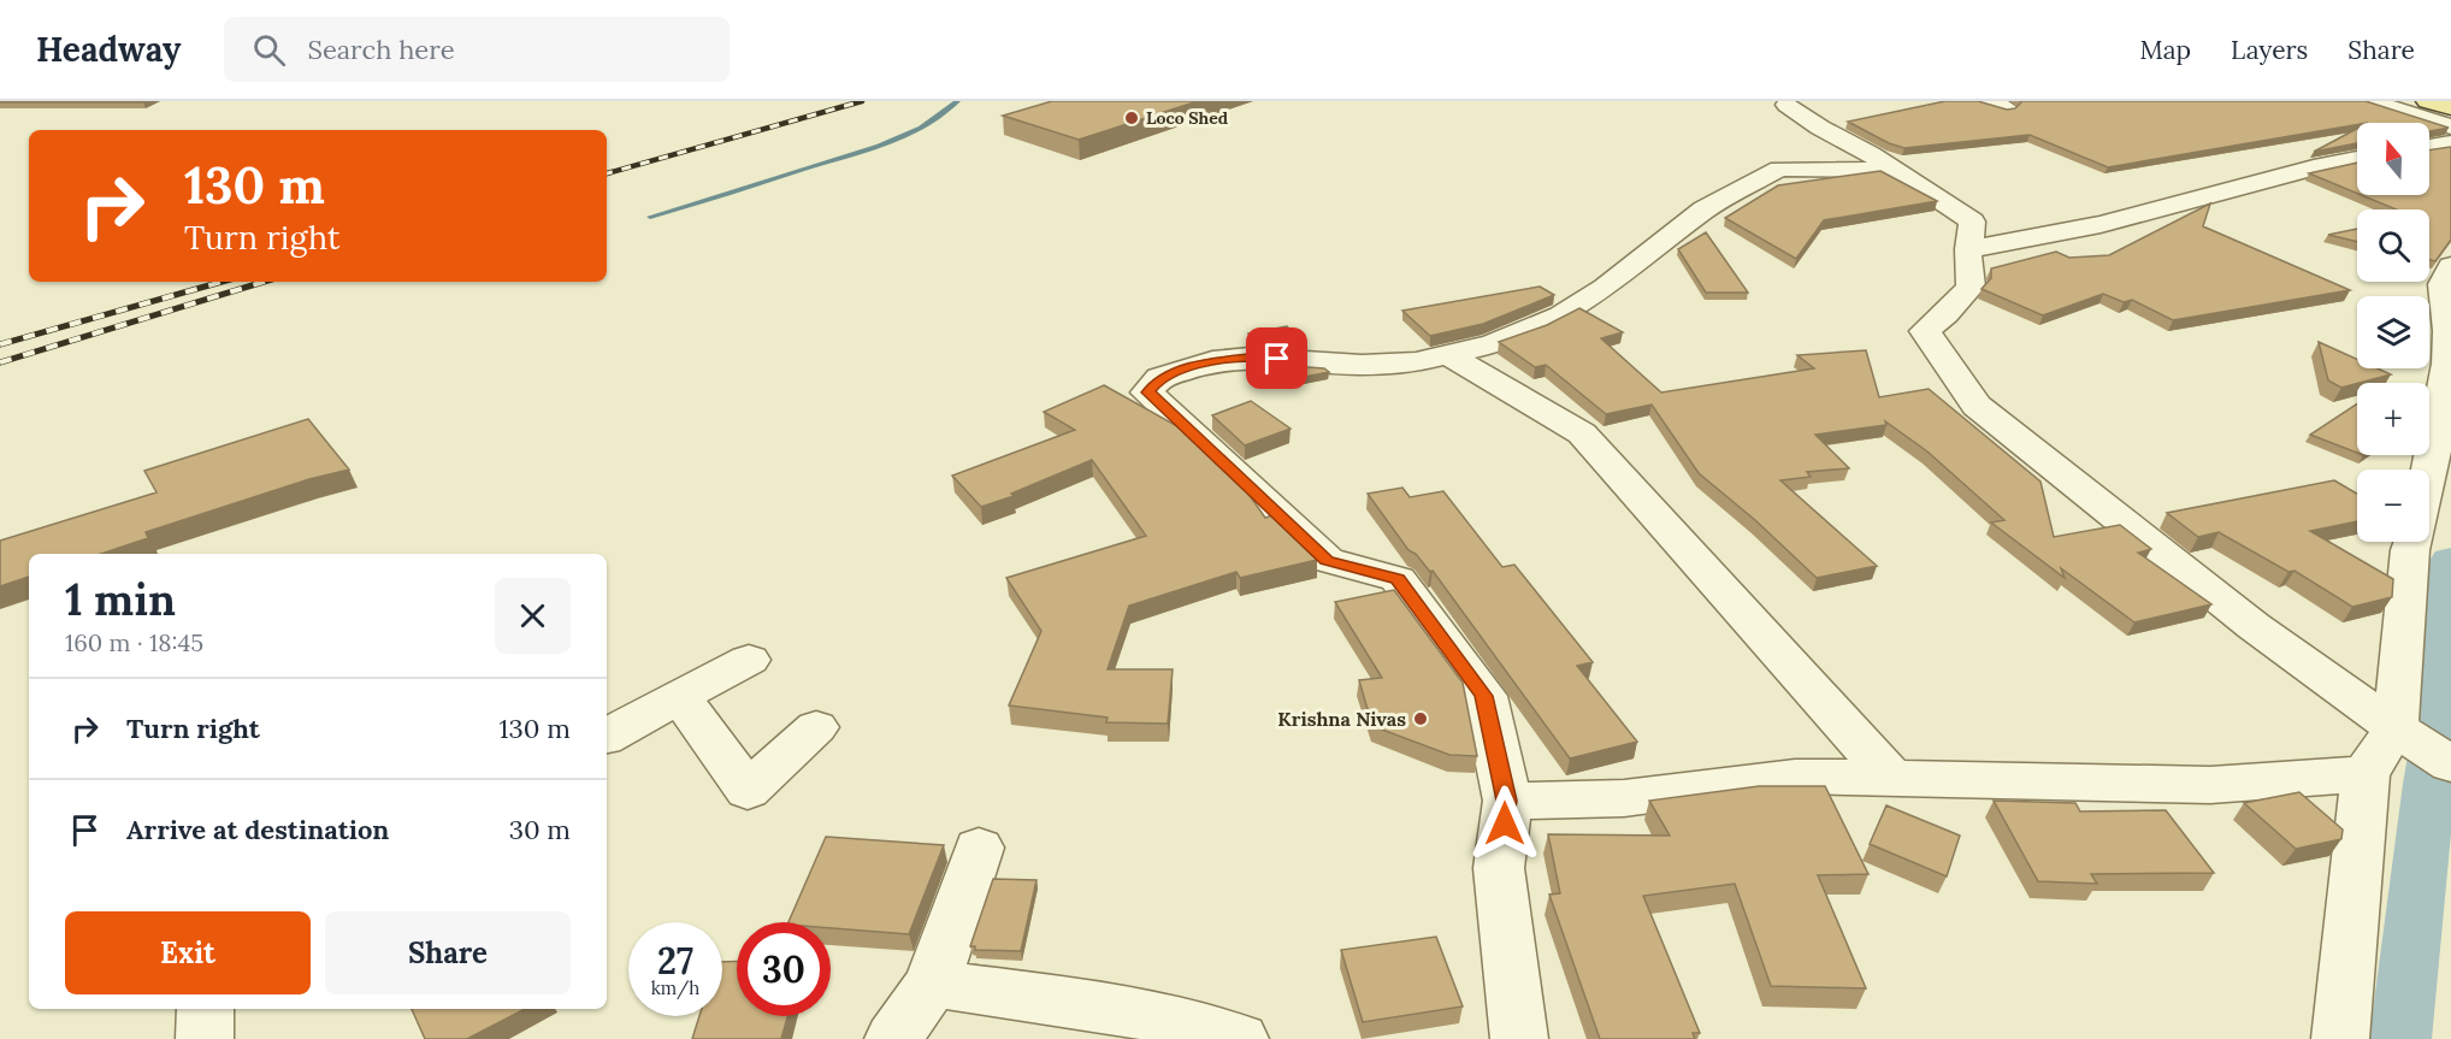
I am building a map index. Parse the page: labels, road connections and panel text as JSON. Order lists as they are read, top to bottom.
{
  "places": ["Loco Shed", "Krishna Nivas"],
  "north": "top",
  "page": {
    "header": "Headway",
    "search": "Search here",
    "nav": ["Map", "Layers", "Share"],
    "map_buttons": ["+", "−"],
    "turn": ["130 m", "Turn right"],
    "heading": ["1 min", "160 m · 18:45"],
    "list": [
      {
        "name": "Turn right",
        "value": "130 m"
      },
      {
        "name": "Arrive at destination",
        "value": "30 m"
      }
    ],
    "buttons": ["Exit", "Share"],
    "speed": "27 km/h",
    "limit": "30"
  }
}
